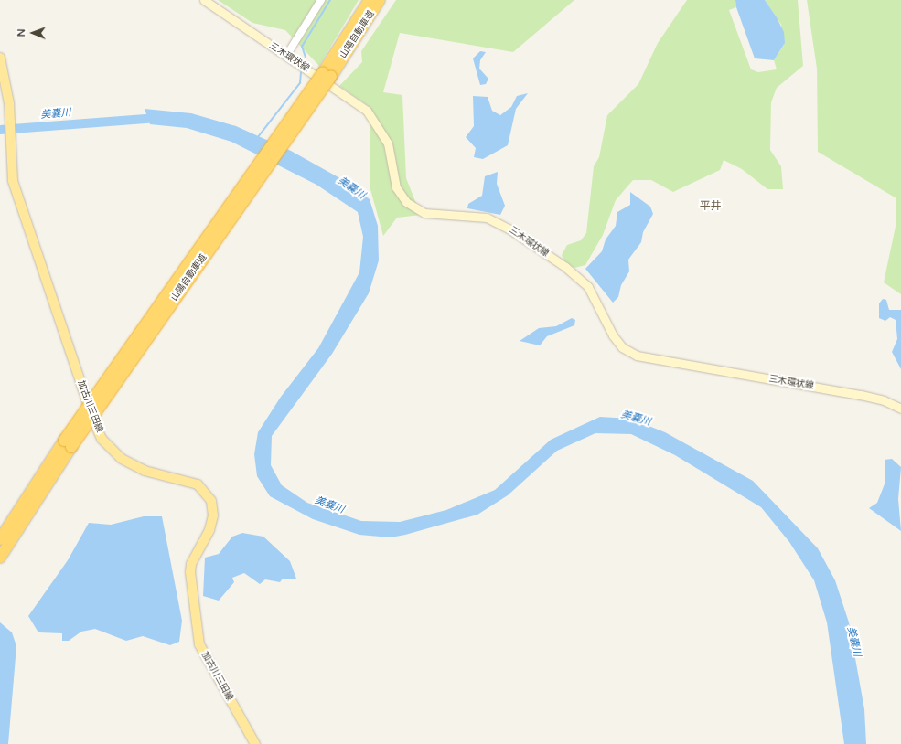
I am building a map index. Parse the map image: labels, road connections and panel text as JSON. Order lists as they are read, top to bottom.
{
  "streets": {
    "highway": ["山陽自動車道"],
    "main road": ["三木環状線", "加古川三田線"]
  },
  "districts": ["平井"],
  "water": ["美嚢川"],
  "north": "left"
}
